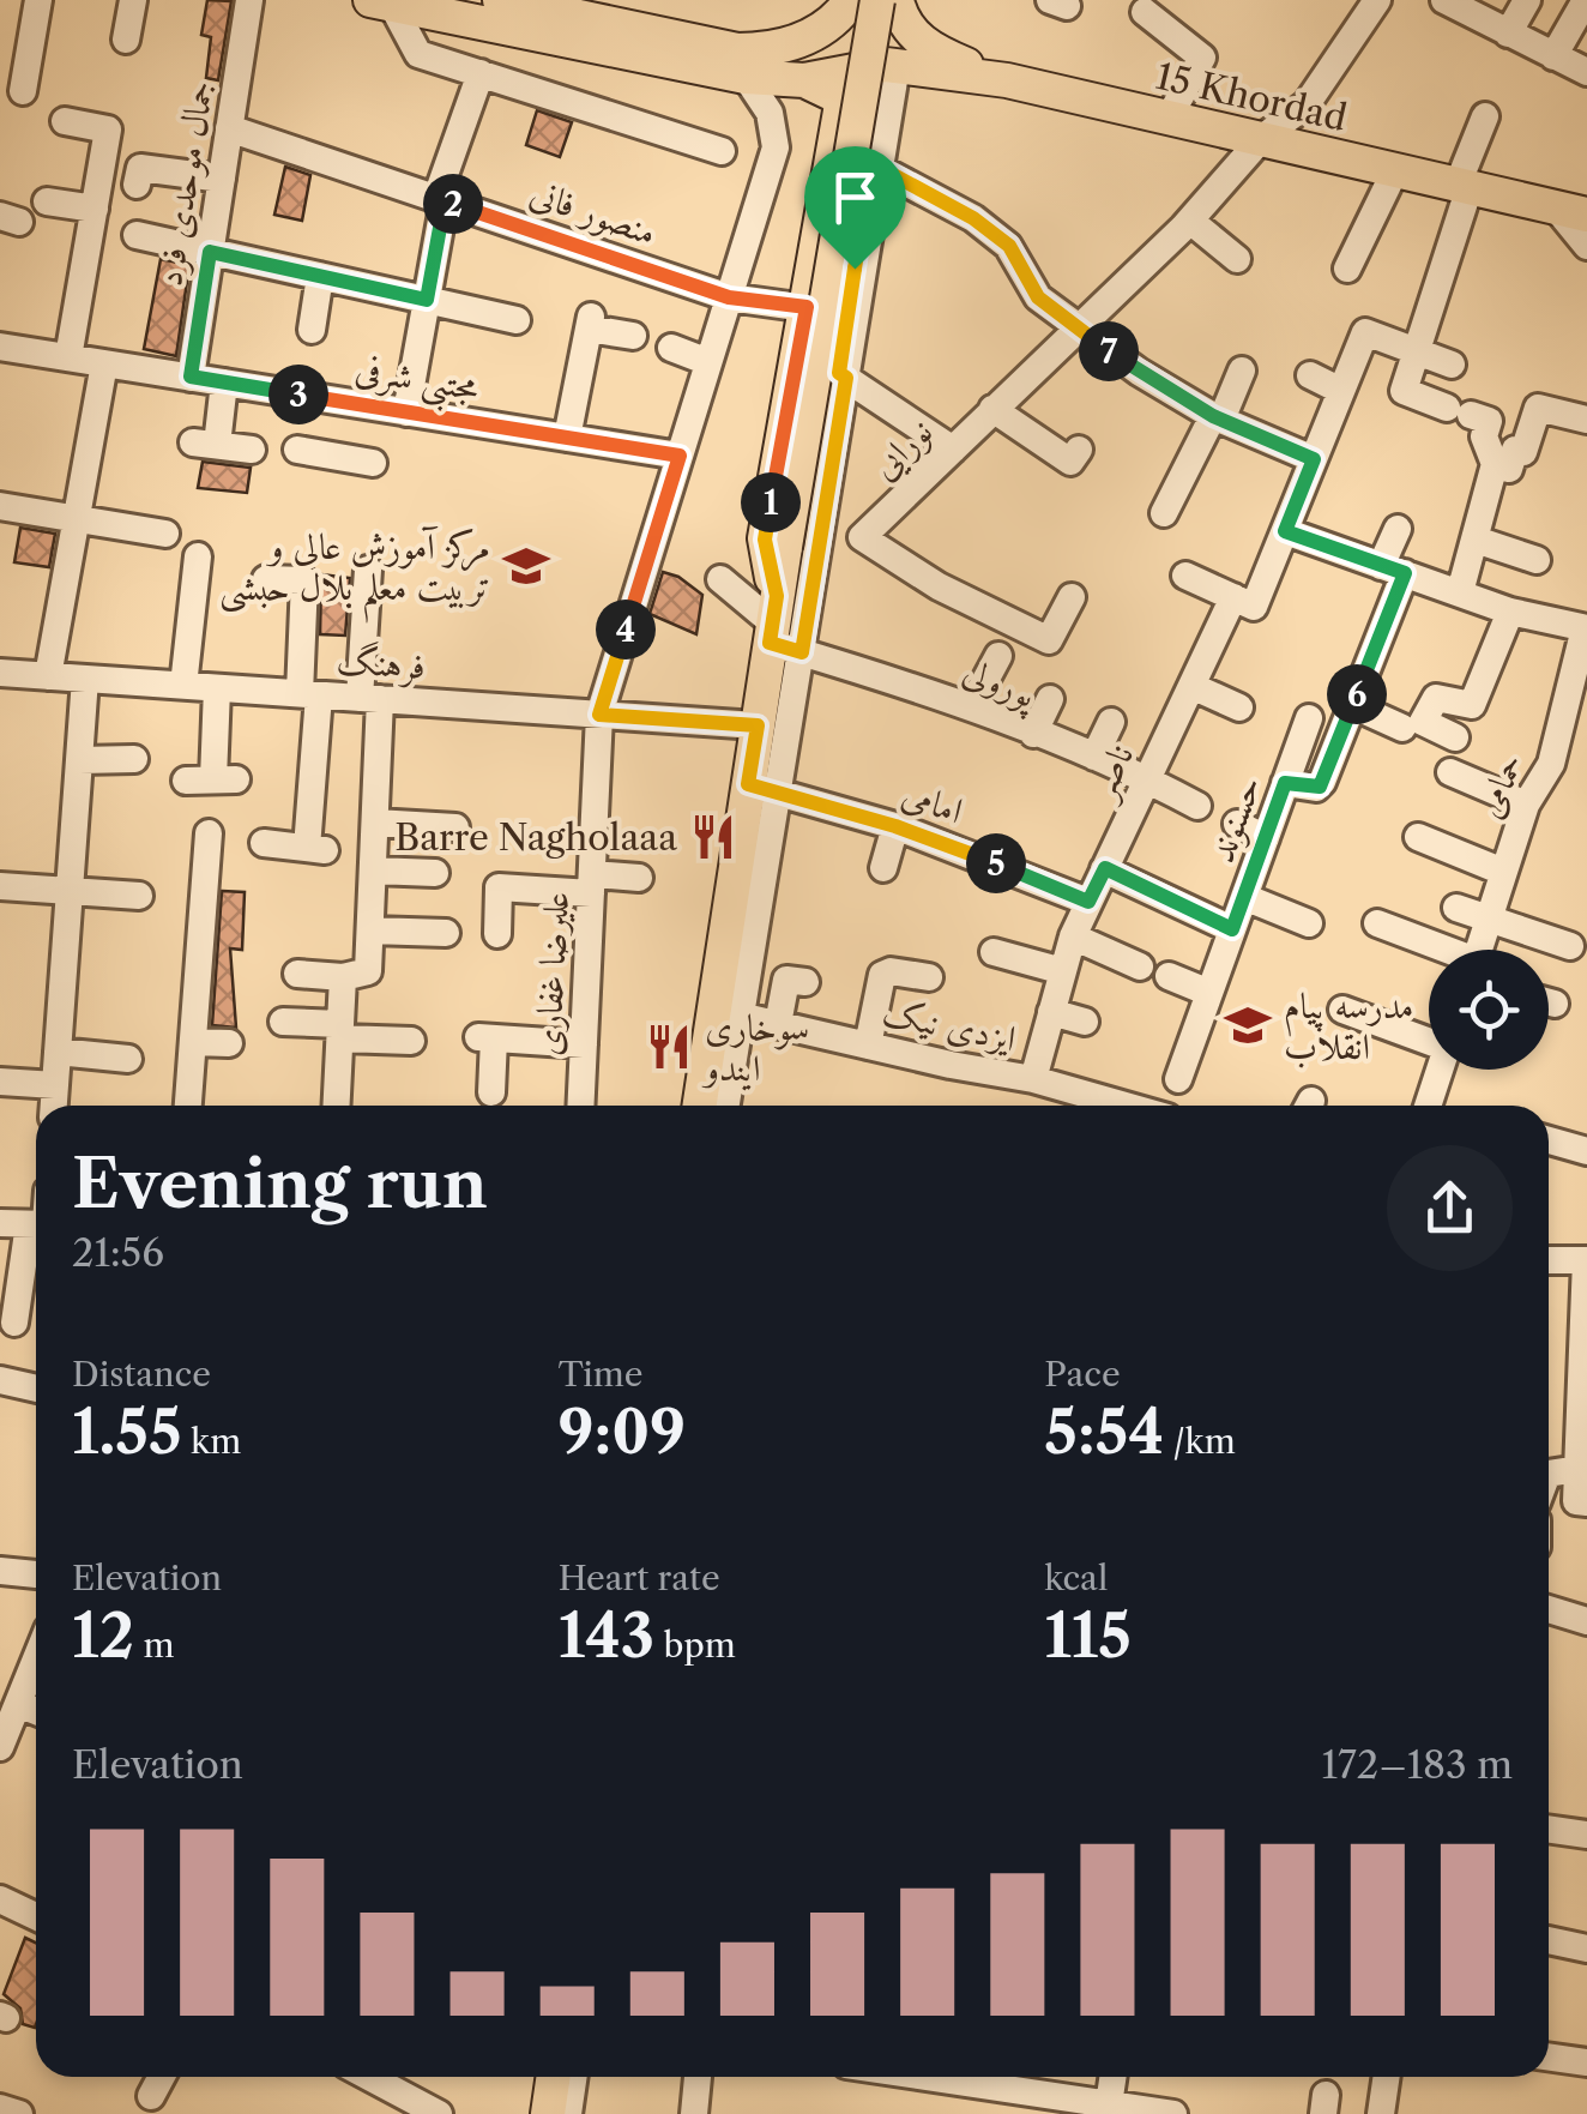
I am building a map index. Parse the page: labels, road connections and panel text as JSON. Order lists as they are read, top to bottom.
{
  "streets": {
    "main road": ["15 Khordad"],
    "street": [
      "جمال موحدی فرد",
      "منصور فانی",
      "مجتبی شرفی",
      "نورایی",
      "فرهنگ",
      "پورولی",
      "ناصر",
      "حمامی",
      "امامی",
      "حسنوند",
      "علیرضا غفاری",
      "ایزدی نیک"
    ]
  },
  "crossings": [
    ["15 Khordad", "نورایی"],
    ["جمال موحدی فرد", "منصور فانی"],
    ["جمال موحدی فرد", "مجتبی شرفی"],
    ["منصور فانی", "علیرضا غفاری"],
    ["مجتبی شرفی", "علیرضا غفاری"],
    ["فرهنگ", "علیرضا غفاری"],
    ["پورولی", "ناصر"],
    ["ناصر", "امامی"],
    ["ناصر", "ایزدی نیک"]
  ],
  "places": {
    "school or university": ["مرکز آموزش عالی و تربیت معلم بلال حبشی", "مدرسه پیام انقلاب"],
    "restaurant": ["Barre Nagholaaa", "سوخاری ایندو"]
  },
  "page": {
    "pins": [
      "2",
      "7",
      "3",
      "1",
      "4",
      "6",
      "5"
    ],
    "heading": ["Evening run", "21:56"],
    "stats": [
      ["Distance", "1.55 km"],
      ["Time", "9:09"],
      ["Pace", "5:54 /km"],
      ["Elevation", "12 m"],
      ["Heart rate", "143 bpm"],
      ["kcal", "115"]
    ],
    "chart": ["Elevation", "172–183 m"]
  }
}
